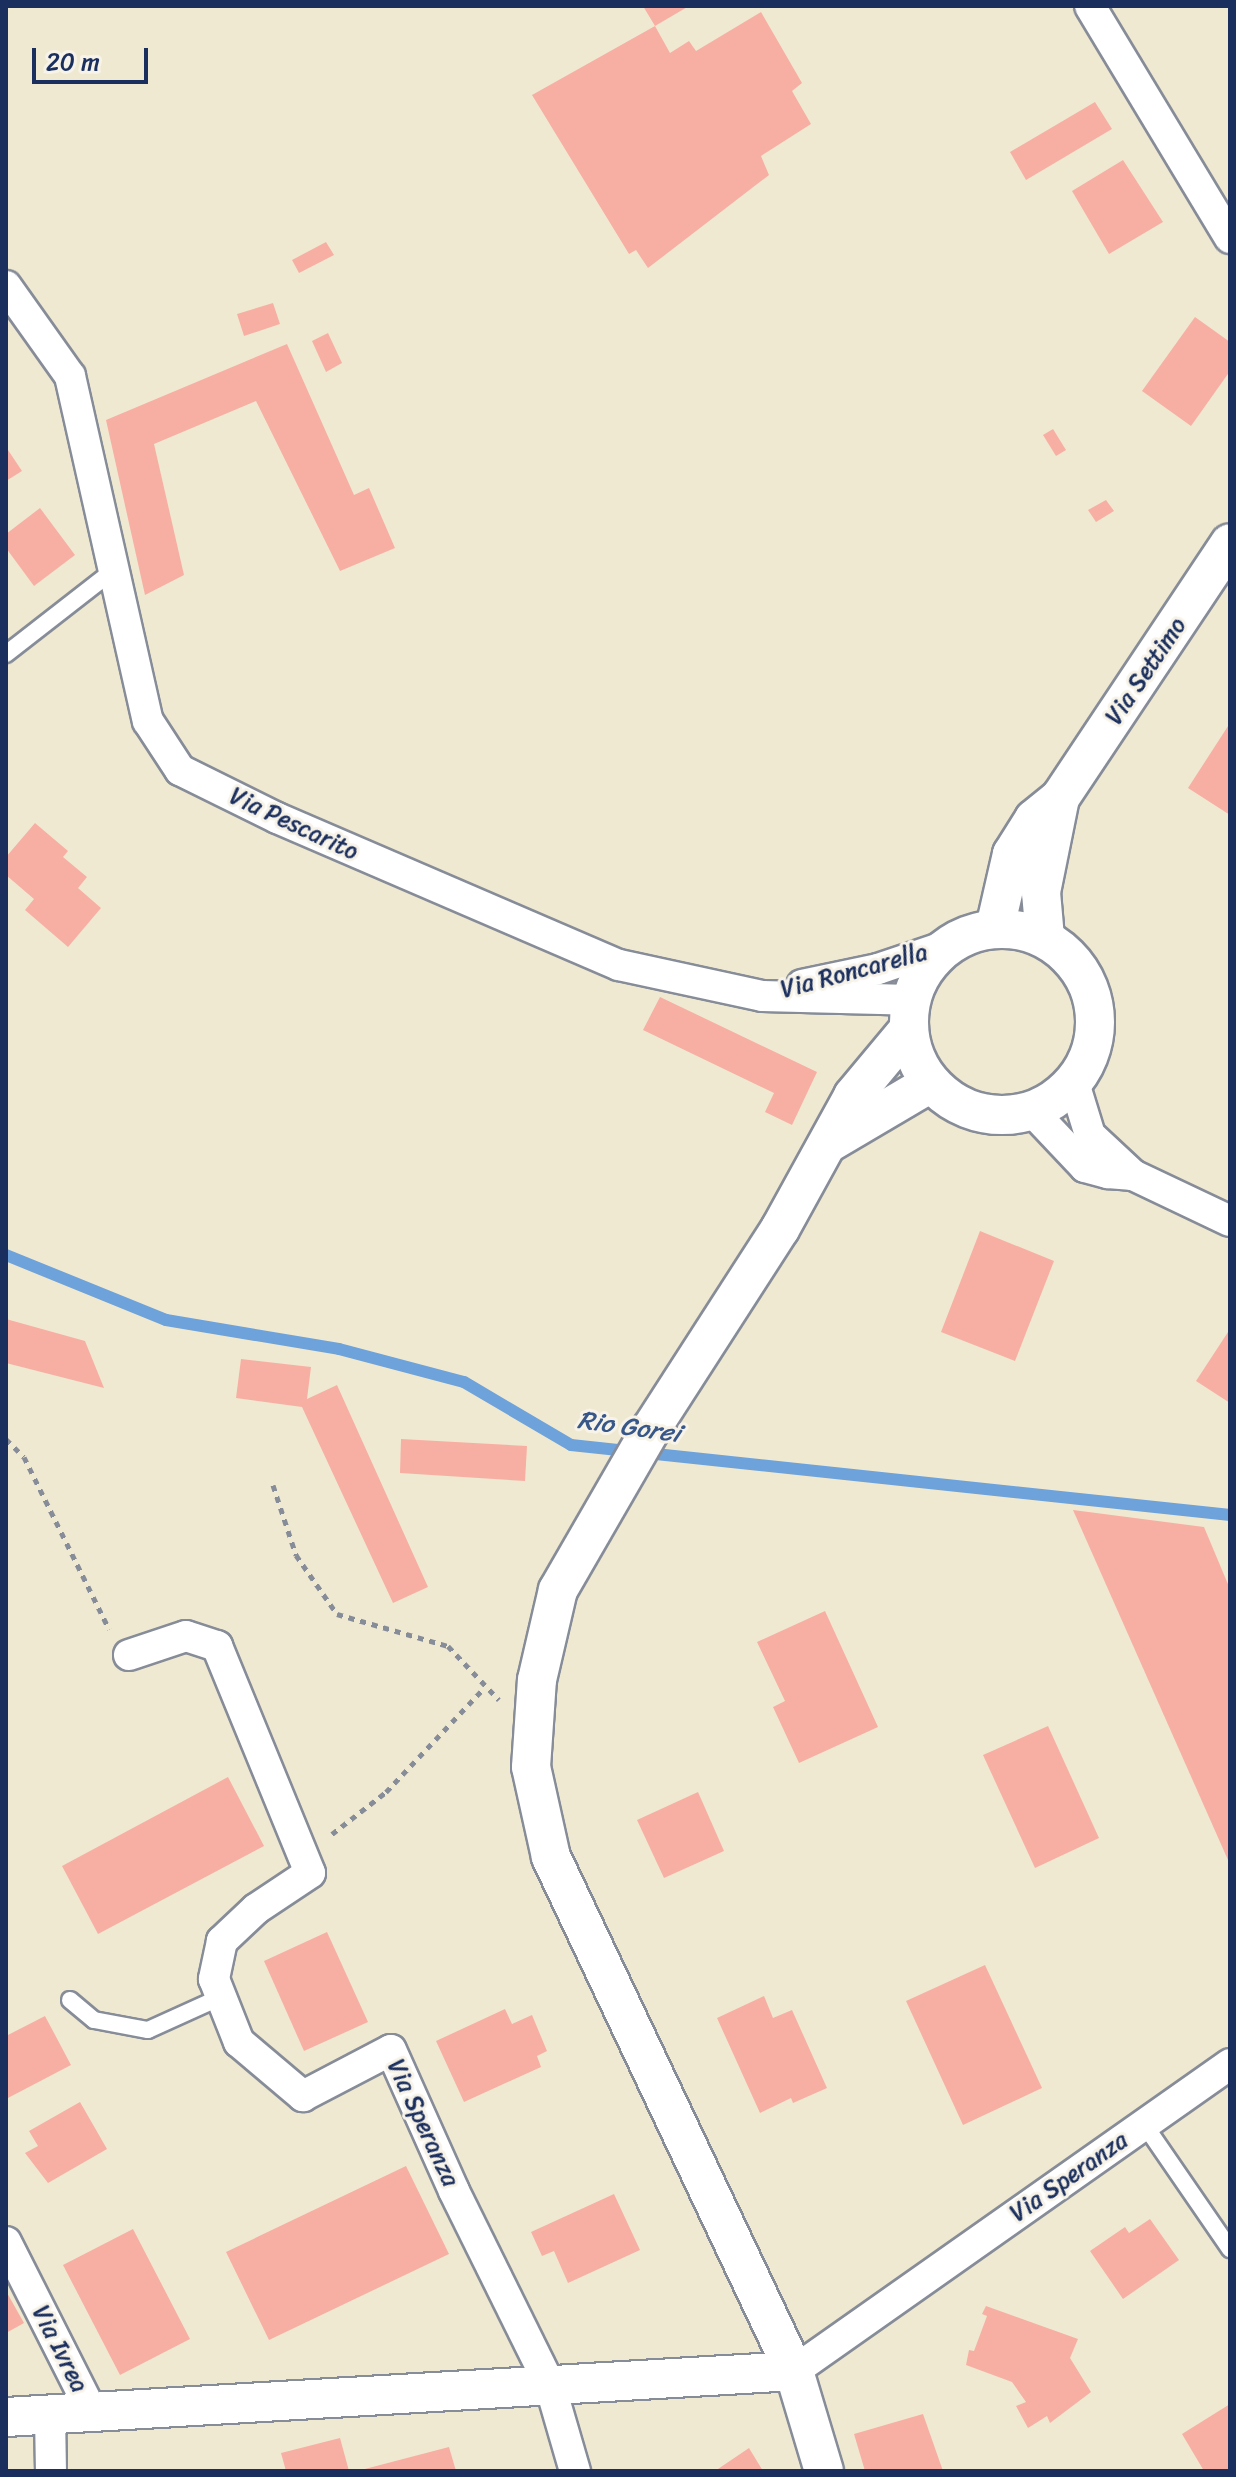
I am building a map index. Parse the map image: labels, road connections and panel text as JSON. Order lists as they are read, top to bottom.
{
  "streets": {
    "street": [
      "Via Settimo",
      "Via Pescarito",
      "Via Roncarella",
      "Via Speranza",
      "Via Ivrea"
    ]
  },
  "crossings": [
    ["Via Settimo", "Via Pescarito"],
    ["Via Settimo", "Via Roncarella"],
    ["Via Pescarito", "Via Roncarella"]
  ],
  "water": ["Rio Gorei"],
  "scale_bar": "20 m"
}
